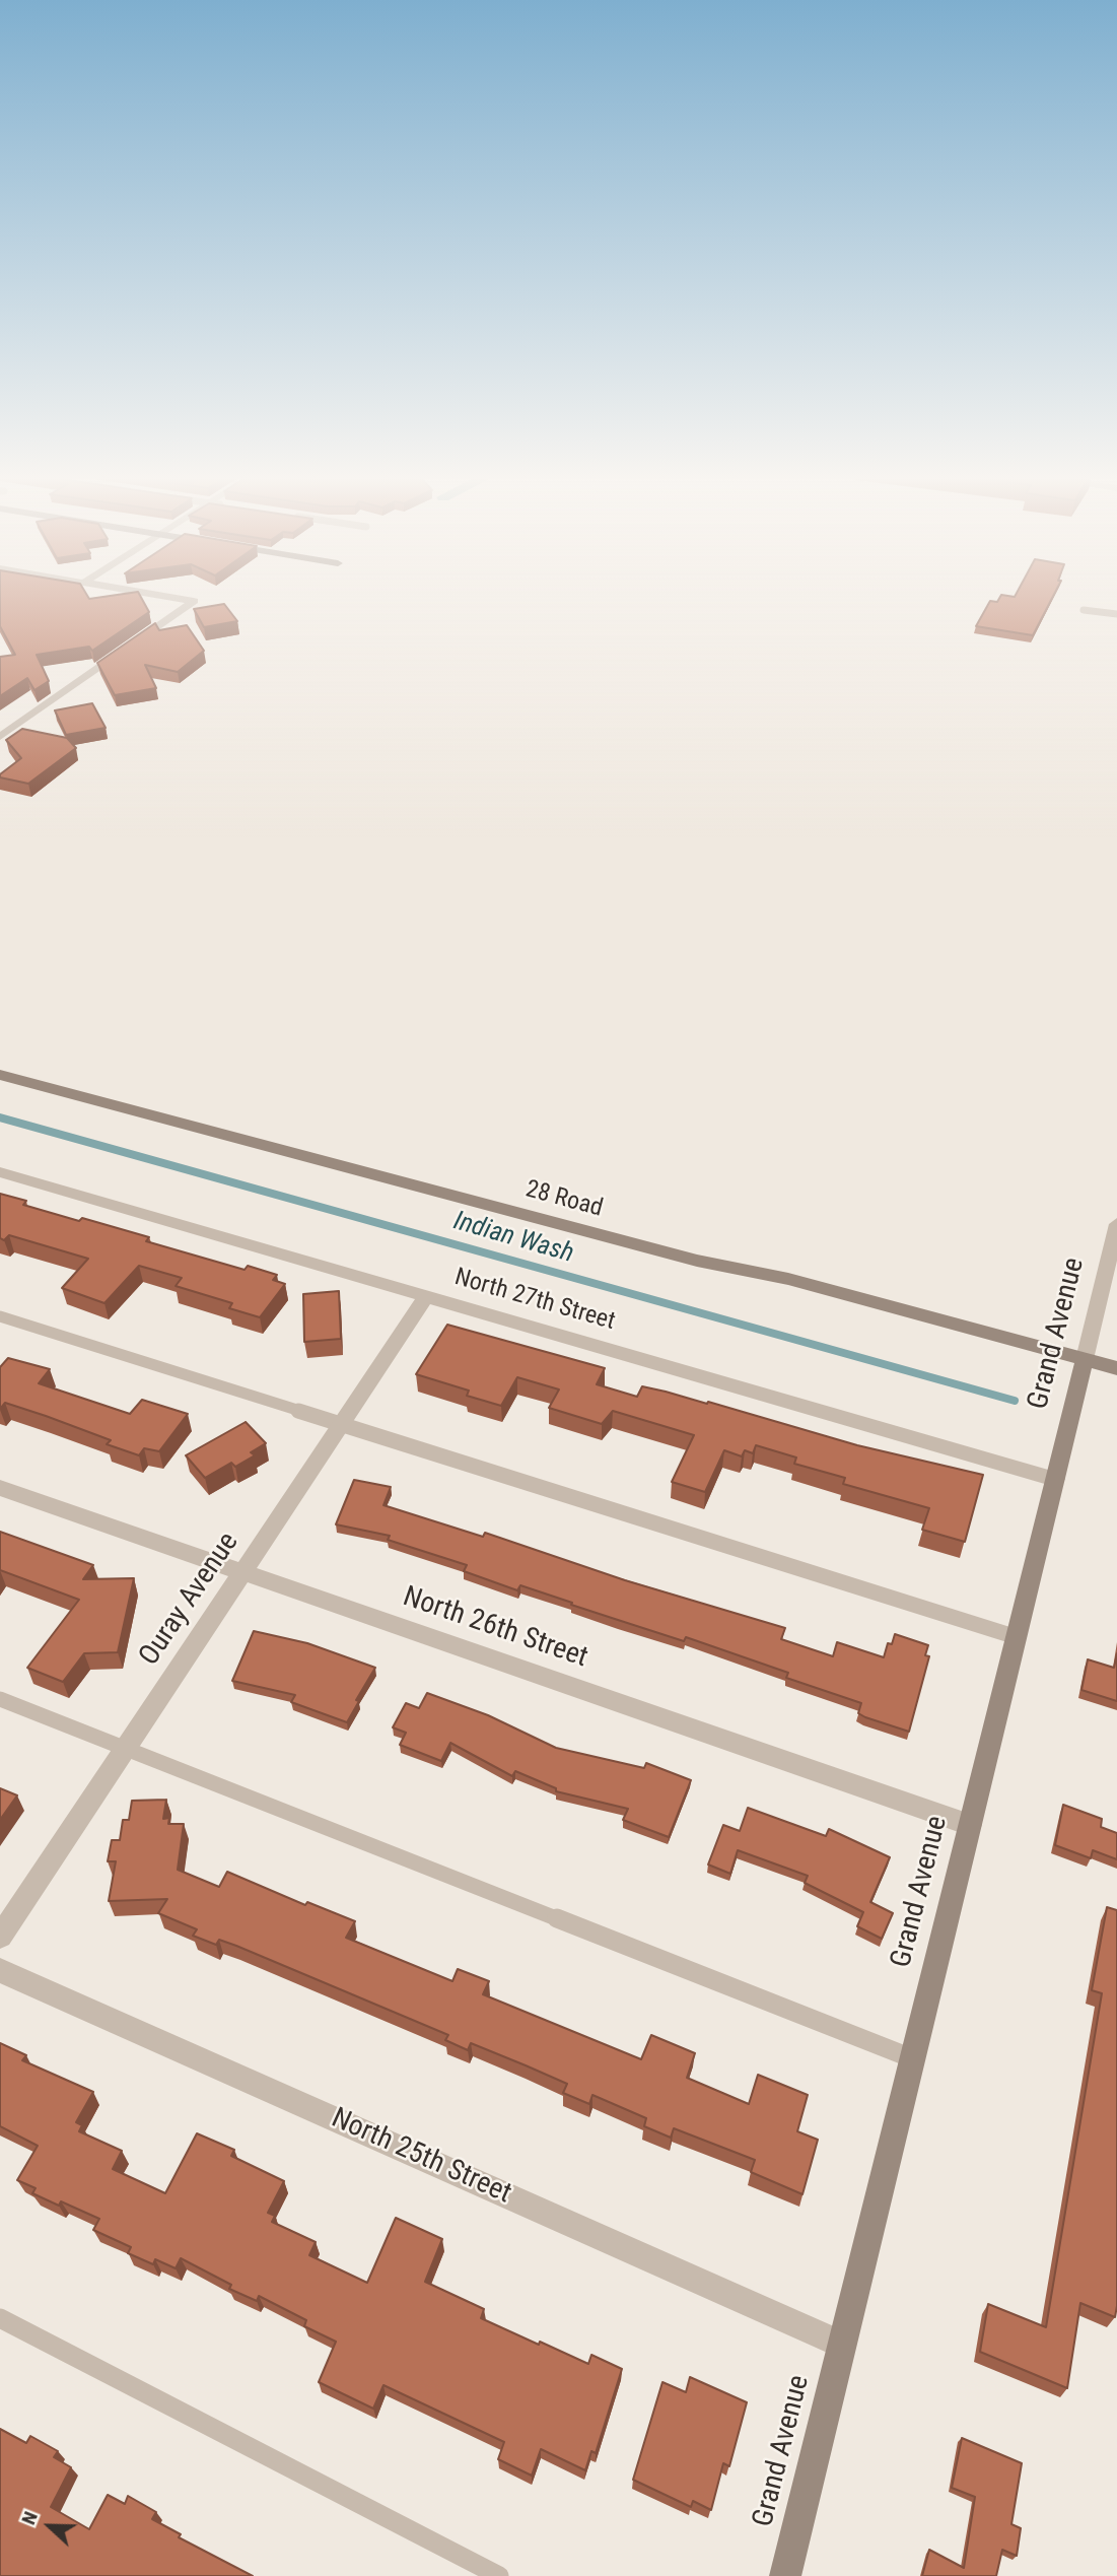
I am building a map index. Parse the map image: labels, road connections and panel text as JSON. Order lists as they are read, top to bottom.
{
  "streets": {
    "street": [
      "28 Road",
      "North 27th Street",
      "Grand Avenue",
      "Ouray Avenue",
      "North 26th Street",
      "North 25th Street"
    ]
  },
  "crossings": [
    ["28 Road", "Grand Avenue"],
    ["North 27th Street", "Grand Avenue"],
    ["North 27th Street", "Ouray Avenue"],
    ["Grand Avenue", "North 26th Street"],
    ["Grand Avenue", "North 25th Street"],
    ["Ouray Avenue", "North 26th Street"]
  ],
  "water": ["Indian Wash"],
  "north": "left"
}
